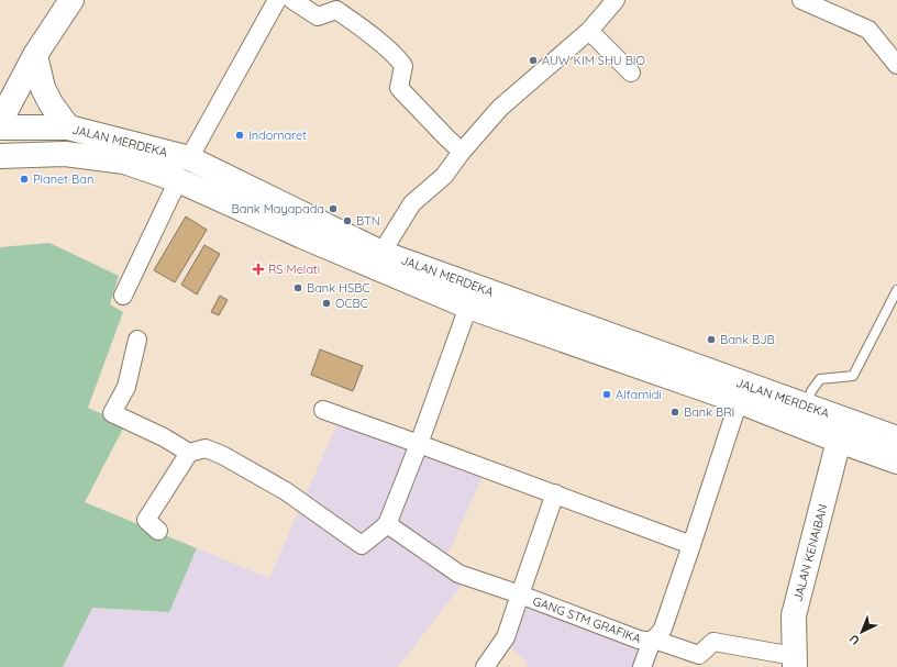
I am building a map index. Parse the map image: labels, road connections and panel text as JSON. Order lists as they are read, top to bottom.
{
  "streets": {
    "main road": ["JALAN MERDEKA", "JALAN KENAIBAN"],
    "street": ["GANG STM GRAFIKA"]
  },
  "crossings": [
    ["JALAN MERDEKA", "JALAN KENAIBAN"],
    ["JALAN KENAIBAN", "GANG STM GRAFIKA"]
  ],
  "places": {
    "other": [
      "AUW KIM SHU BIO",
      "Indomaret",
      "Planet Ban",
      "Bank Mayapada",
      "BTN",
      "Bank HSBC",
      "OCBC",
      "Bank BJB",
      "Alfamidi",
      "Bank BRI"
    ],
    "health": ["RS Melati"]
  },
  "north": "bottom left"
}
